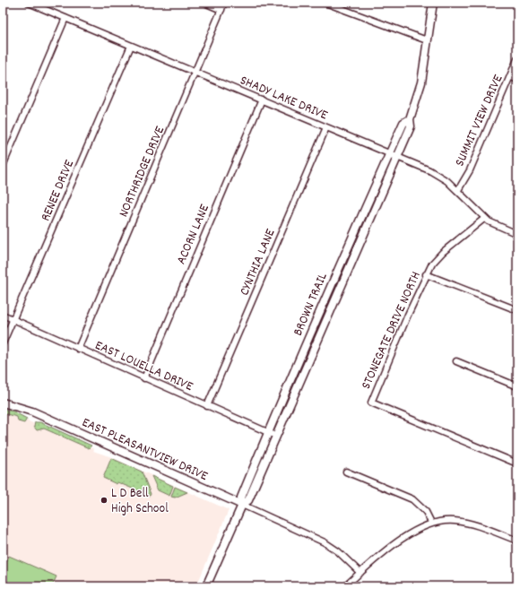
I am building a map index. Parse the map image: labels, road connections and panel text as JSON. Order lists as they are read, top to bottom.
{
  "streets": {
    "street": [
      "SHADY LAKE DRIVE",
      "SUMMIT VIEW DRIVE",
      "NORTHRIDGE DRIVE",
      "RENEE DRIVE",
      "ACORN LANE",
      "CYNTHIA LANE",
      "BROWN TRAIL",
      "STONEGATE DRIVE NORTH",
      "EAST LOUELLA DRIVE",
      "EAST PLEASANTVIEW DRIVE"
    ]
  },
  "crossings": [
    ["SHADY LAKE DRIVE", "SUMMIT VIEW DRIVE"],
    ["SHADY LAKE DRIVE", "NORTHRIDGE DRIVE"],
    ["SHADY LAKE DRIVE", "RENEE DRIVE"],
    ["SHADY LAKE DRIVE", "ACORN LANE"],
    ["SHADY LAKE DRIVE", "CYNTHIA LANE"],
    ["SHADY LAKE DRIVE", "BROWN TRAIL"],
    ["SHADY LAKE DRIVE", "STONEGATE DRIVE NORTH"],
    ["NORTHRIDGE DRIVE", "EAST LOUELLA DRIVE"],
    ["RENEE DRIVE", "EAST LOUELLA DRIVE"],
    ["ACORN LANE", "EAST LOUELLA DRIVE"],
    ["CYNTHIA LANE", "EAST LOUELLA DRIVE"],
    ["BROWN TRAIL", "EAST LOUELLA DRIVE"],
    ["BROWN TRAIL", "EAST PLEASANTVIEW DRIVE"]
  ],
  "places": ["L D Bell High School"]
}
